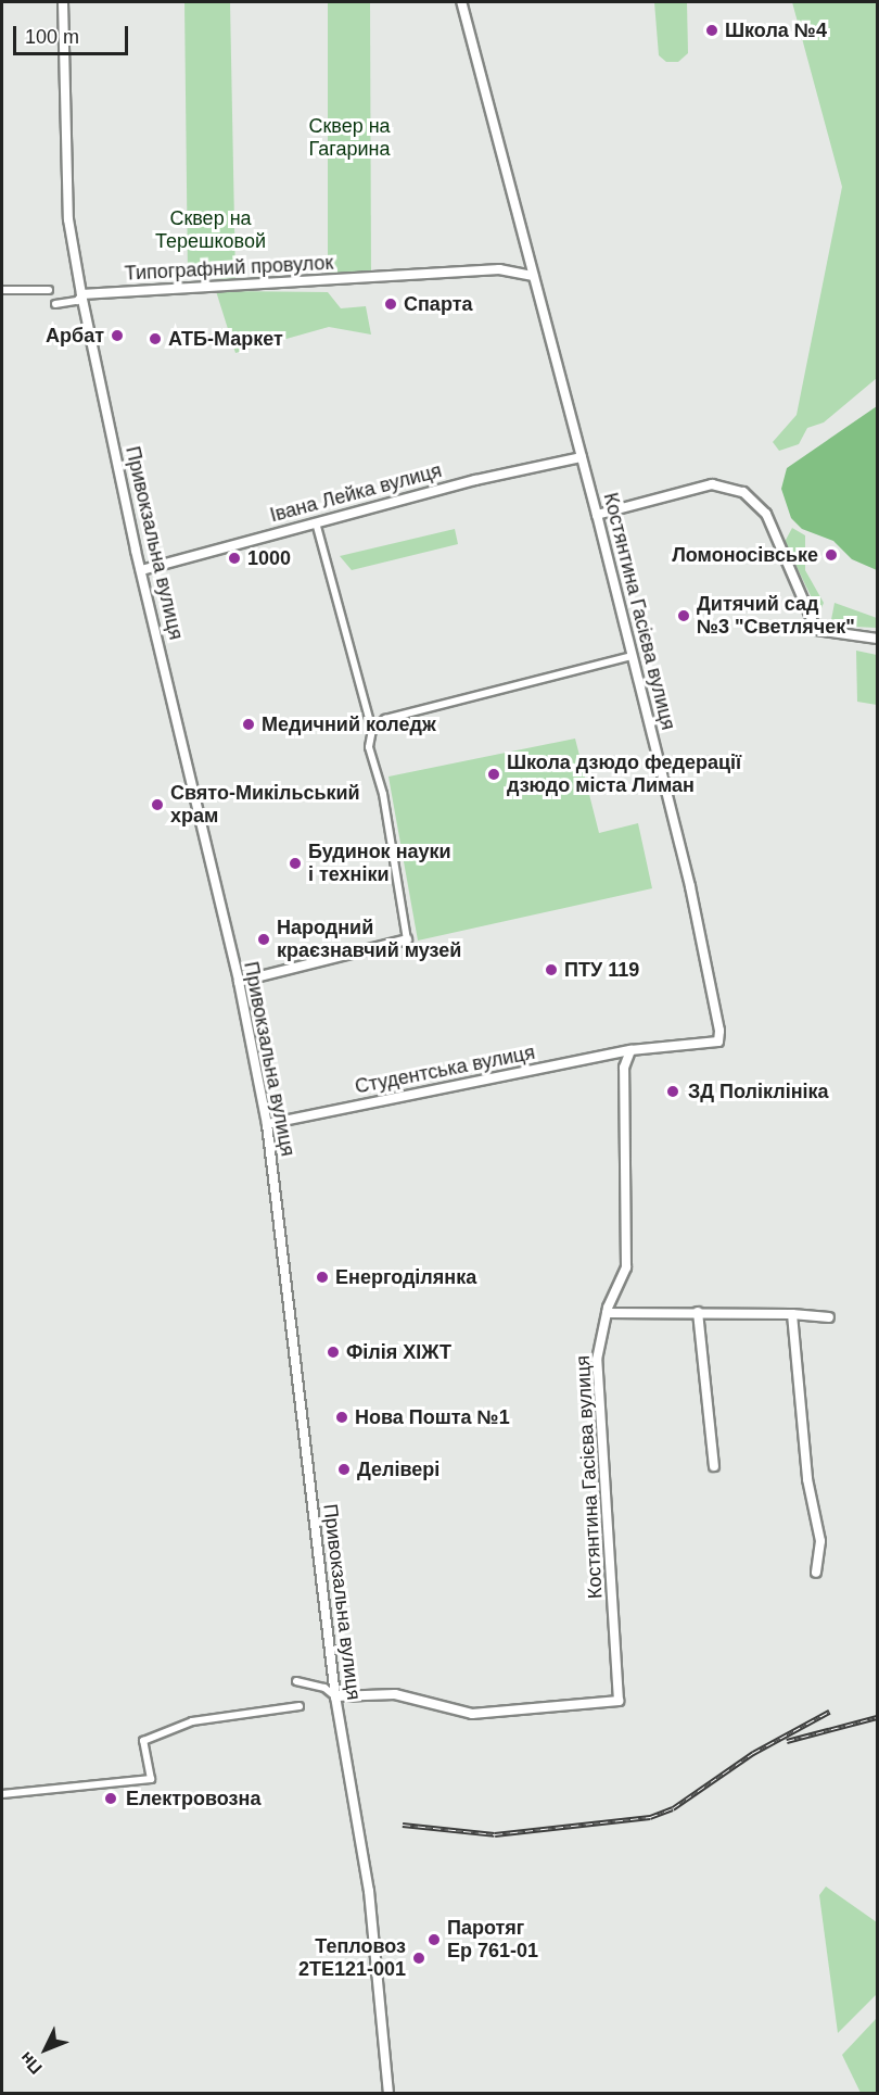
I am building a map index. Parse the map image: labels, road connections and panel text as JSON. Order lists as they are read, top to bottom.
{
  "streets": {
    "street": [
      "Типографний провулок",
      "Івана Лейка вулиця",
      "Привокзальна вулиця",
      "Костянтина Гасієва вулиця",
      "Студентська вулиця"
    ]
  },
  "crossings": [
    ["Типографний провулок", "Привокзальна вулиця"],
    ["Типографний провулок", "Костянтина Гасієва вулиця"],
    ["Івана Лейка вулиця", "Привокзальна вулиця"],
    ["Івана Лейка вулиця", "Костянтина Гасієва вулиця"],
    ["Привокзальна вулиця", "Костянтина Гасієва вулиця"],
    ["Привокзальна вулиця", "Студентська вулиця"],
    ["Костянтина Гасієва вулиця", "Студентська вулиця"]
  ],
  "parks": ["Сквер на Гагарина", "Сквер на Терешковой"],
  "places": [
    "Школа №4",
    "Спарта",
    "Арбат",
    "АТБ-Маркет",
    "Ломоносівське",
    "1000",
    "Дитячий сад №3 \"Светлячек\"",
    "Медичний коледж",
    "Школа дзюдо федерації дзюдо міста Лиман",
    "Свято-Микільський храм",
    "Будинок науки і техніки",
    "Народний краєзнавчий музей",
    "ПТУ 119",
    "ЗД Поліклініка",
    "Енергоділянка",
    "Філія ХІЖТ",
    "Нова Пошта №1",
    "Делівері",
    "Електровозна",
    "Паротяг Ер 761-01",
    "Тепловоз 2ТЕ121-001"
  ],
  "scale_bar": "100 m",
  "north": "bottom left"
}
